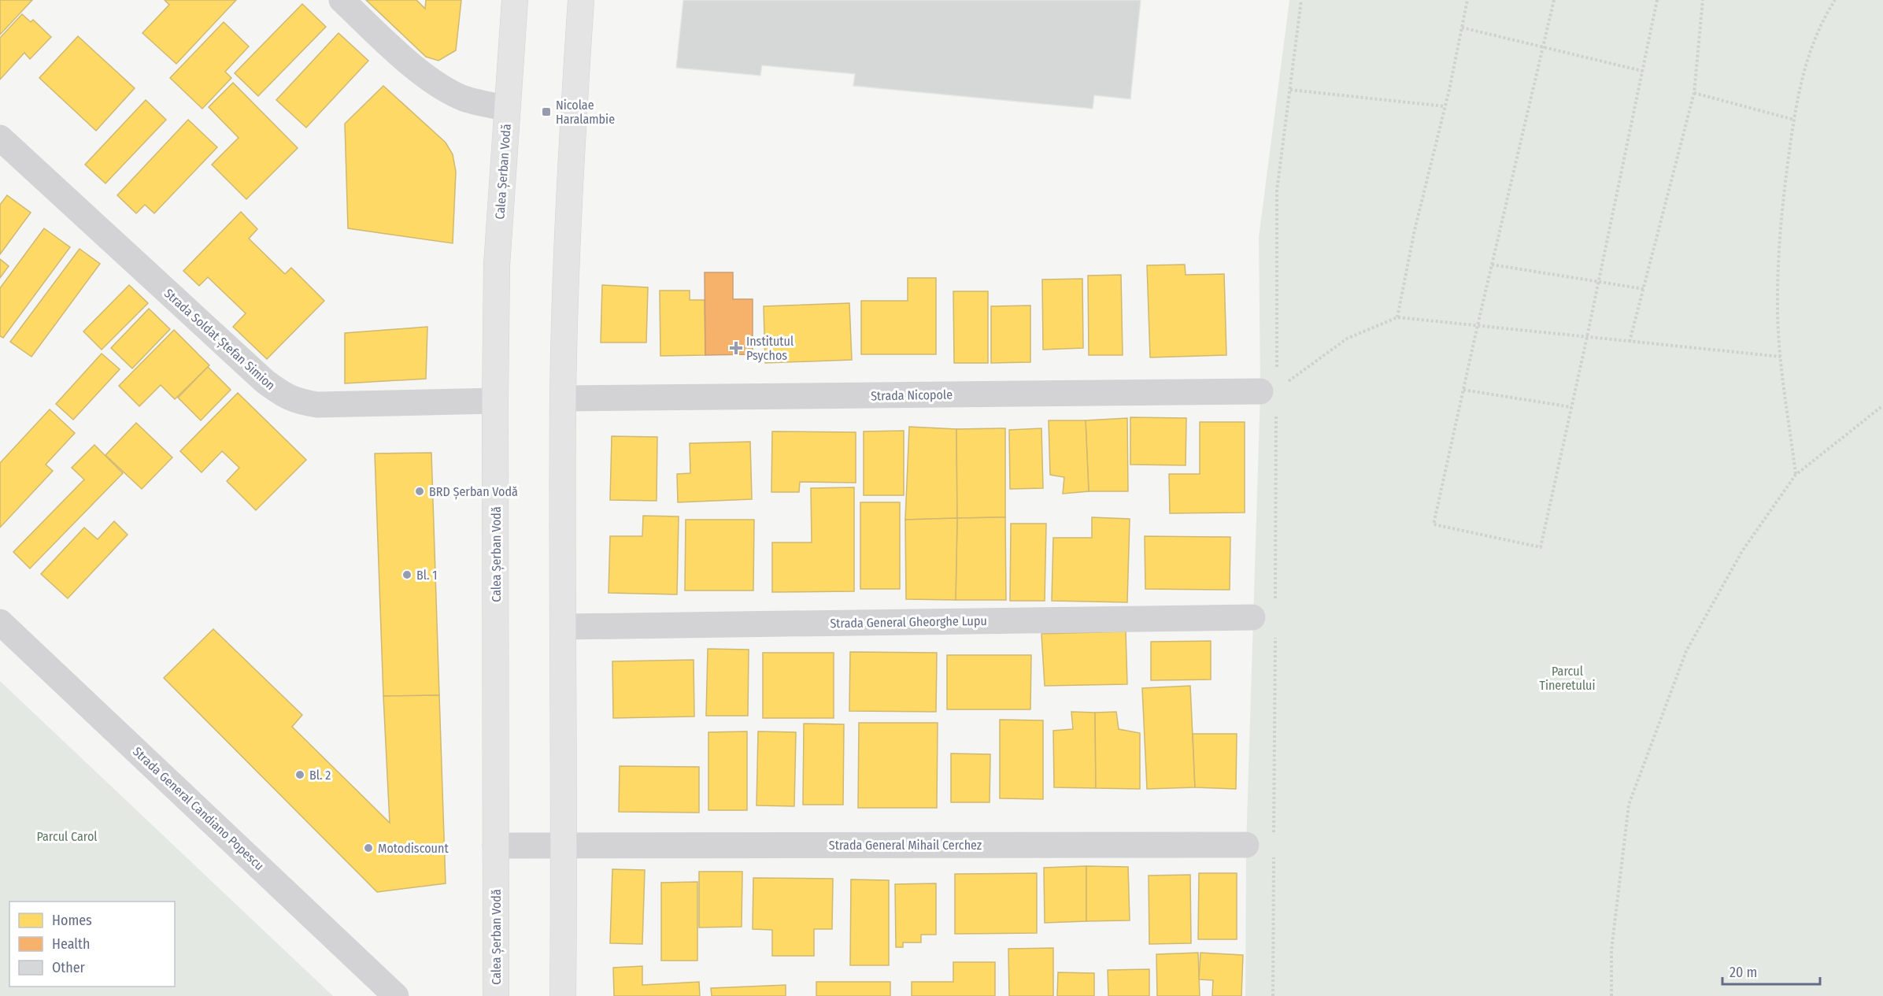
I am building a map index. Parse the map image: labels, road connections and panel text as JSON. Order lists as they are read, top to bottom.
{
  "streets": {
    "main road": ["Calea Șerban Vodă"],
    "street": [
      "Strada Soldat Ștefan Simion",
      "Strada Nicopole",
      "Strada General Gheorghe Lupu",
      "Strada General Candiano Popescu",
      "Strada General Mihail Cerchez"
    ]
  },
  "crossings": [
    ["Calea Șerban Vodă", "Strada Soldat Ștefan Simion"],
    ["Calea Șerban Vodă", "Strada General Mihail Cerchez"]
  ],
  "parks": ["Parcul Tineretului", "Parcul Carol"],
  "places": {
    "transit": ["Nicolae Haralambie"],
    "health": ["Institutul Psychos"],
    "other": [
      "BRD Șerban Vodă",
      "Bl. 1",
      "Bl. 2",
      "Motodiscount"
    ]
  },
  "legend": ["Homes", "Health", "Other"],
  "scale_bar": "20 m"
}
